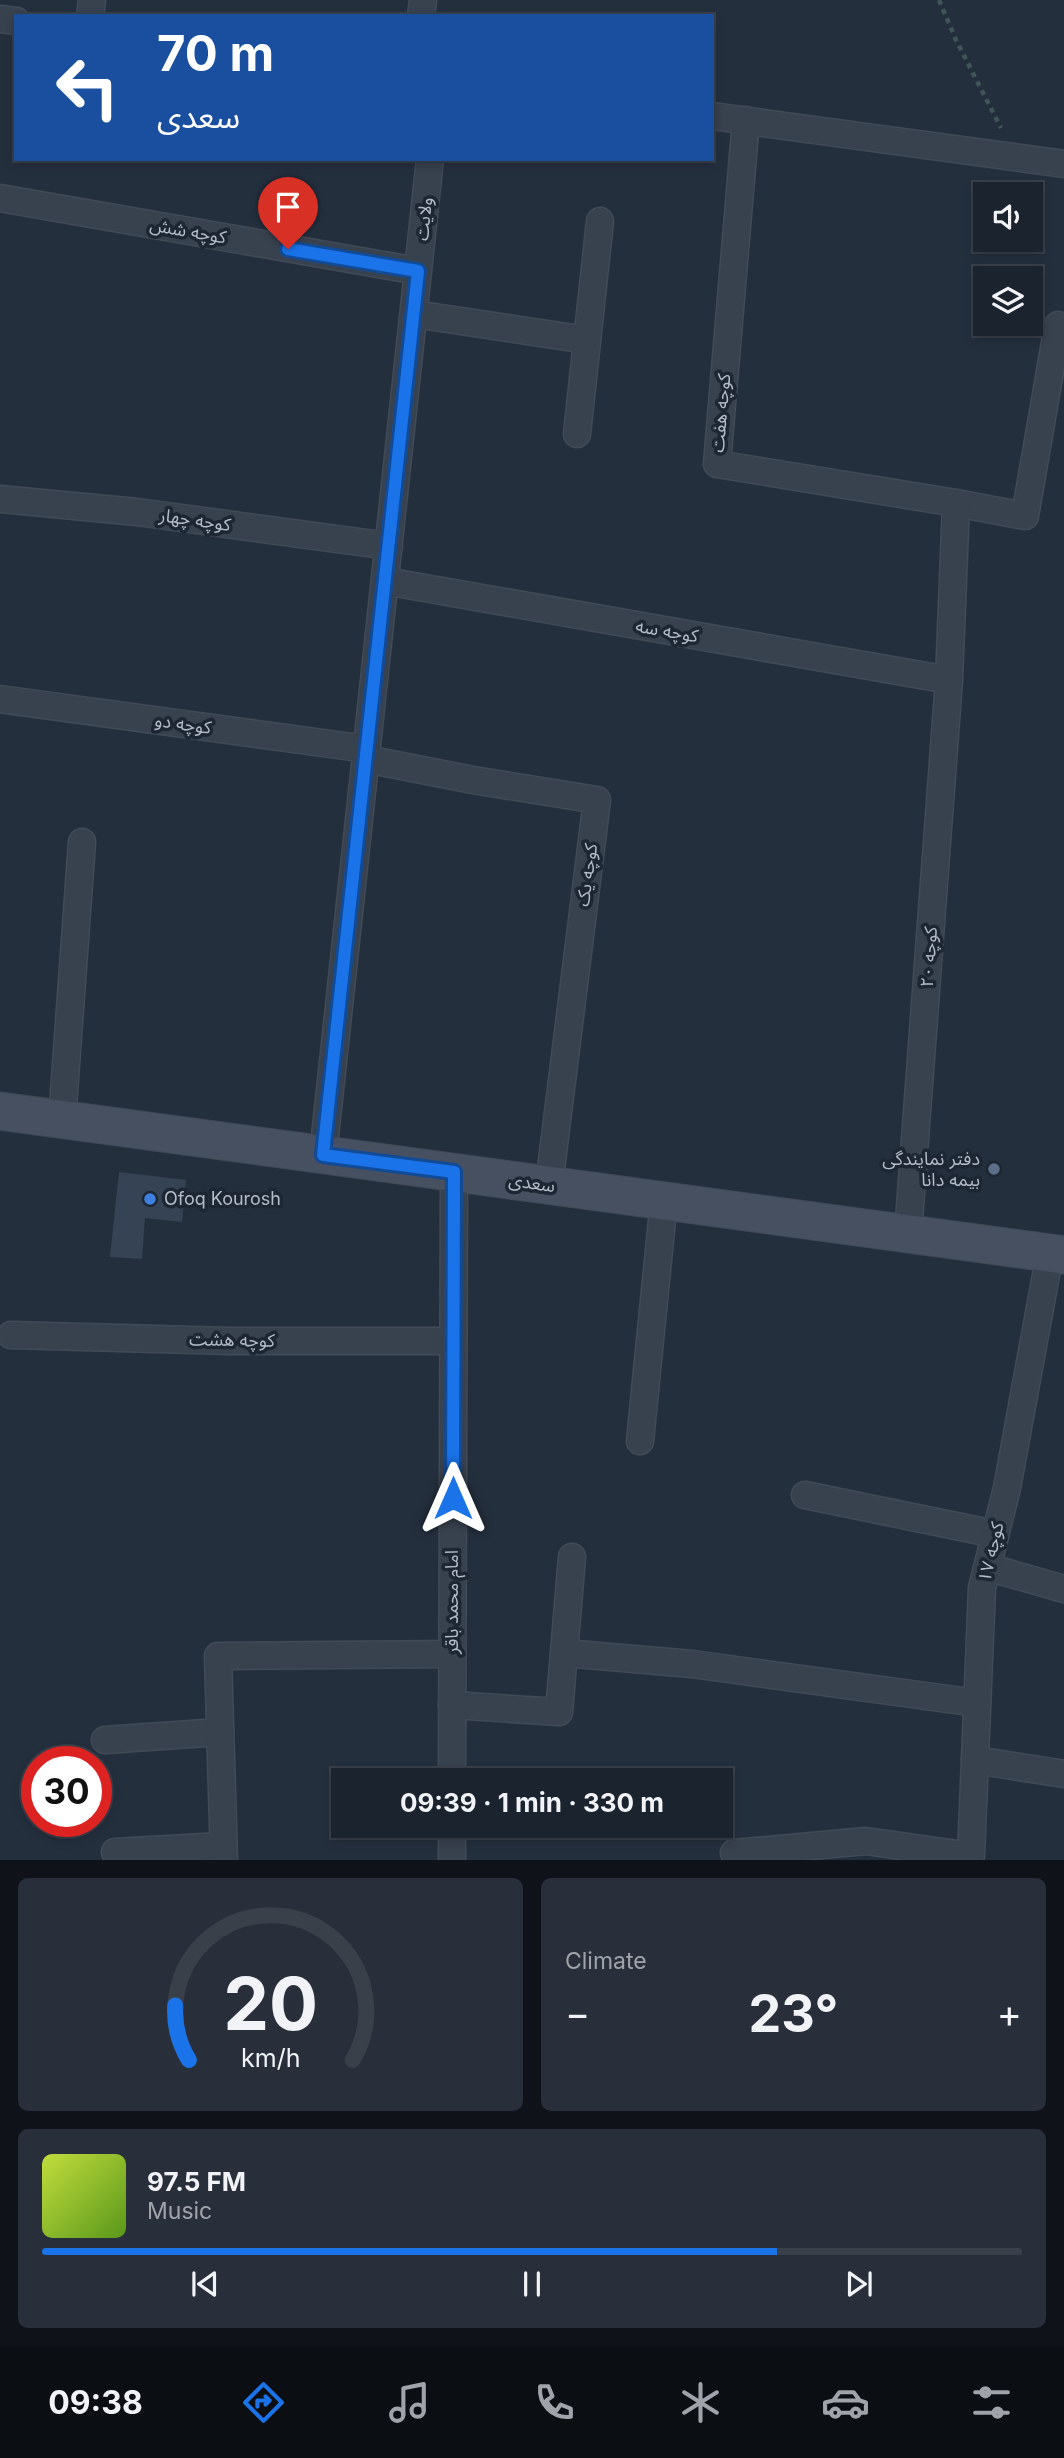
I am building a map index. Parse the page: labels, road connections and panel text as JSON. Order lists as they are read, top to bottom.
{
  "streets": {
    "street": [
      "ولایت",
      "کوچه شش",
      "کوچه هفت",
      "کوچه چهار",
      "کوچه سه",
      "کوچه دو",
      "کوچه یک",
      "کوچه ۲۰",
      "سعدی",
      "کوچه هشت",
      "کوچه ۱۷",
      "امام محمد باقر"
    ]
  },
  "crossings": [
    ["ولایت", "کوچه شش"],
    ["ولایت", "کوچه چهار"],
    ["ولایت", "کوچه سه"],
    ["ولایت", "کوچه دو"],
    ["ولایت", "کوچه یک"],
    ["ولایت", "سعدی"],
    ["کوچه هفت", "کوچه ۲۰"],
    ["کوچه سه", "کوچه ۲۰"],
    ["کوچه دو", "کوچه یک"],
    ["کوچه یک", "سعدی"],
    ["کوچه ۲۰", "سعدی"],
    ["سعدی", "کوچه ۱۷"],
    ["سعدی", "امام محمد باقر"],
    ["کوچه هشت", "امام محمد باقر"]
  ],
  "places": ["دفتر نمایندگی بیمه دانا", "Ofoq Kourosh"],
  "page": {
    "turn": ["70 m", "سعدی"],
    "limit": "30",
    "trip": "09:39 · 1 min · 330 m",
    "tile": "Climate",
    "heat": ["−", "23°", "+"],
    "song": ["97.5 FM", "Music"],
    "tabs": "09:38",
    "gauge": ["20", "km/h"]
  }
}
